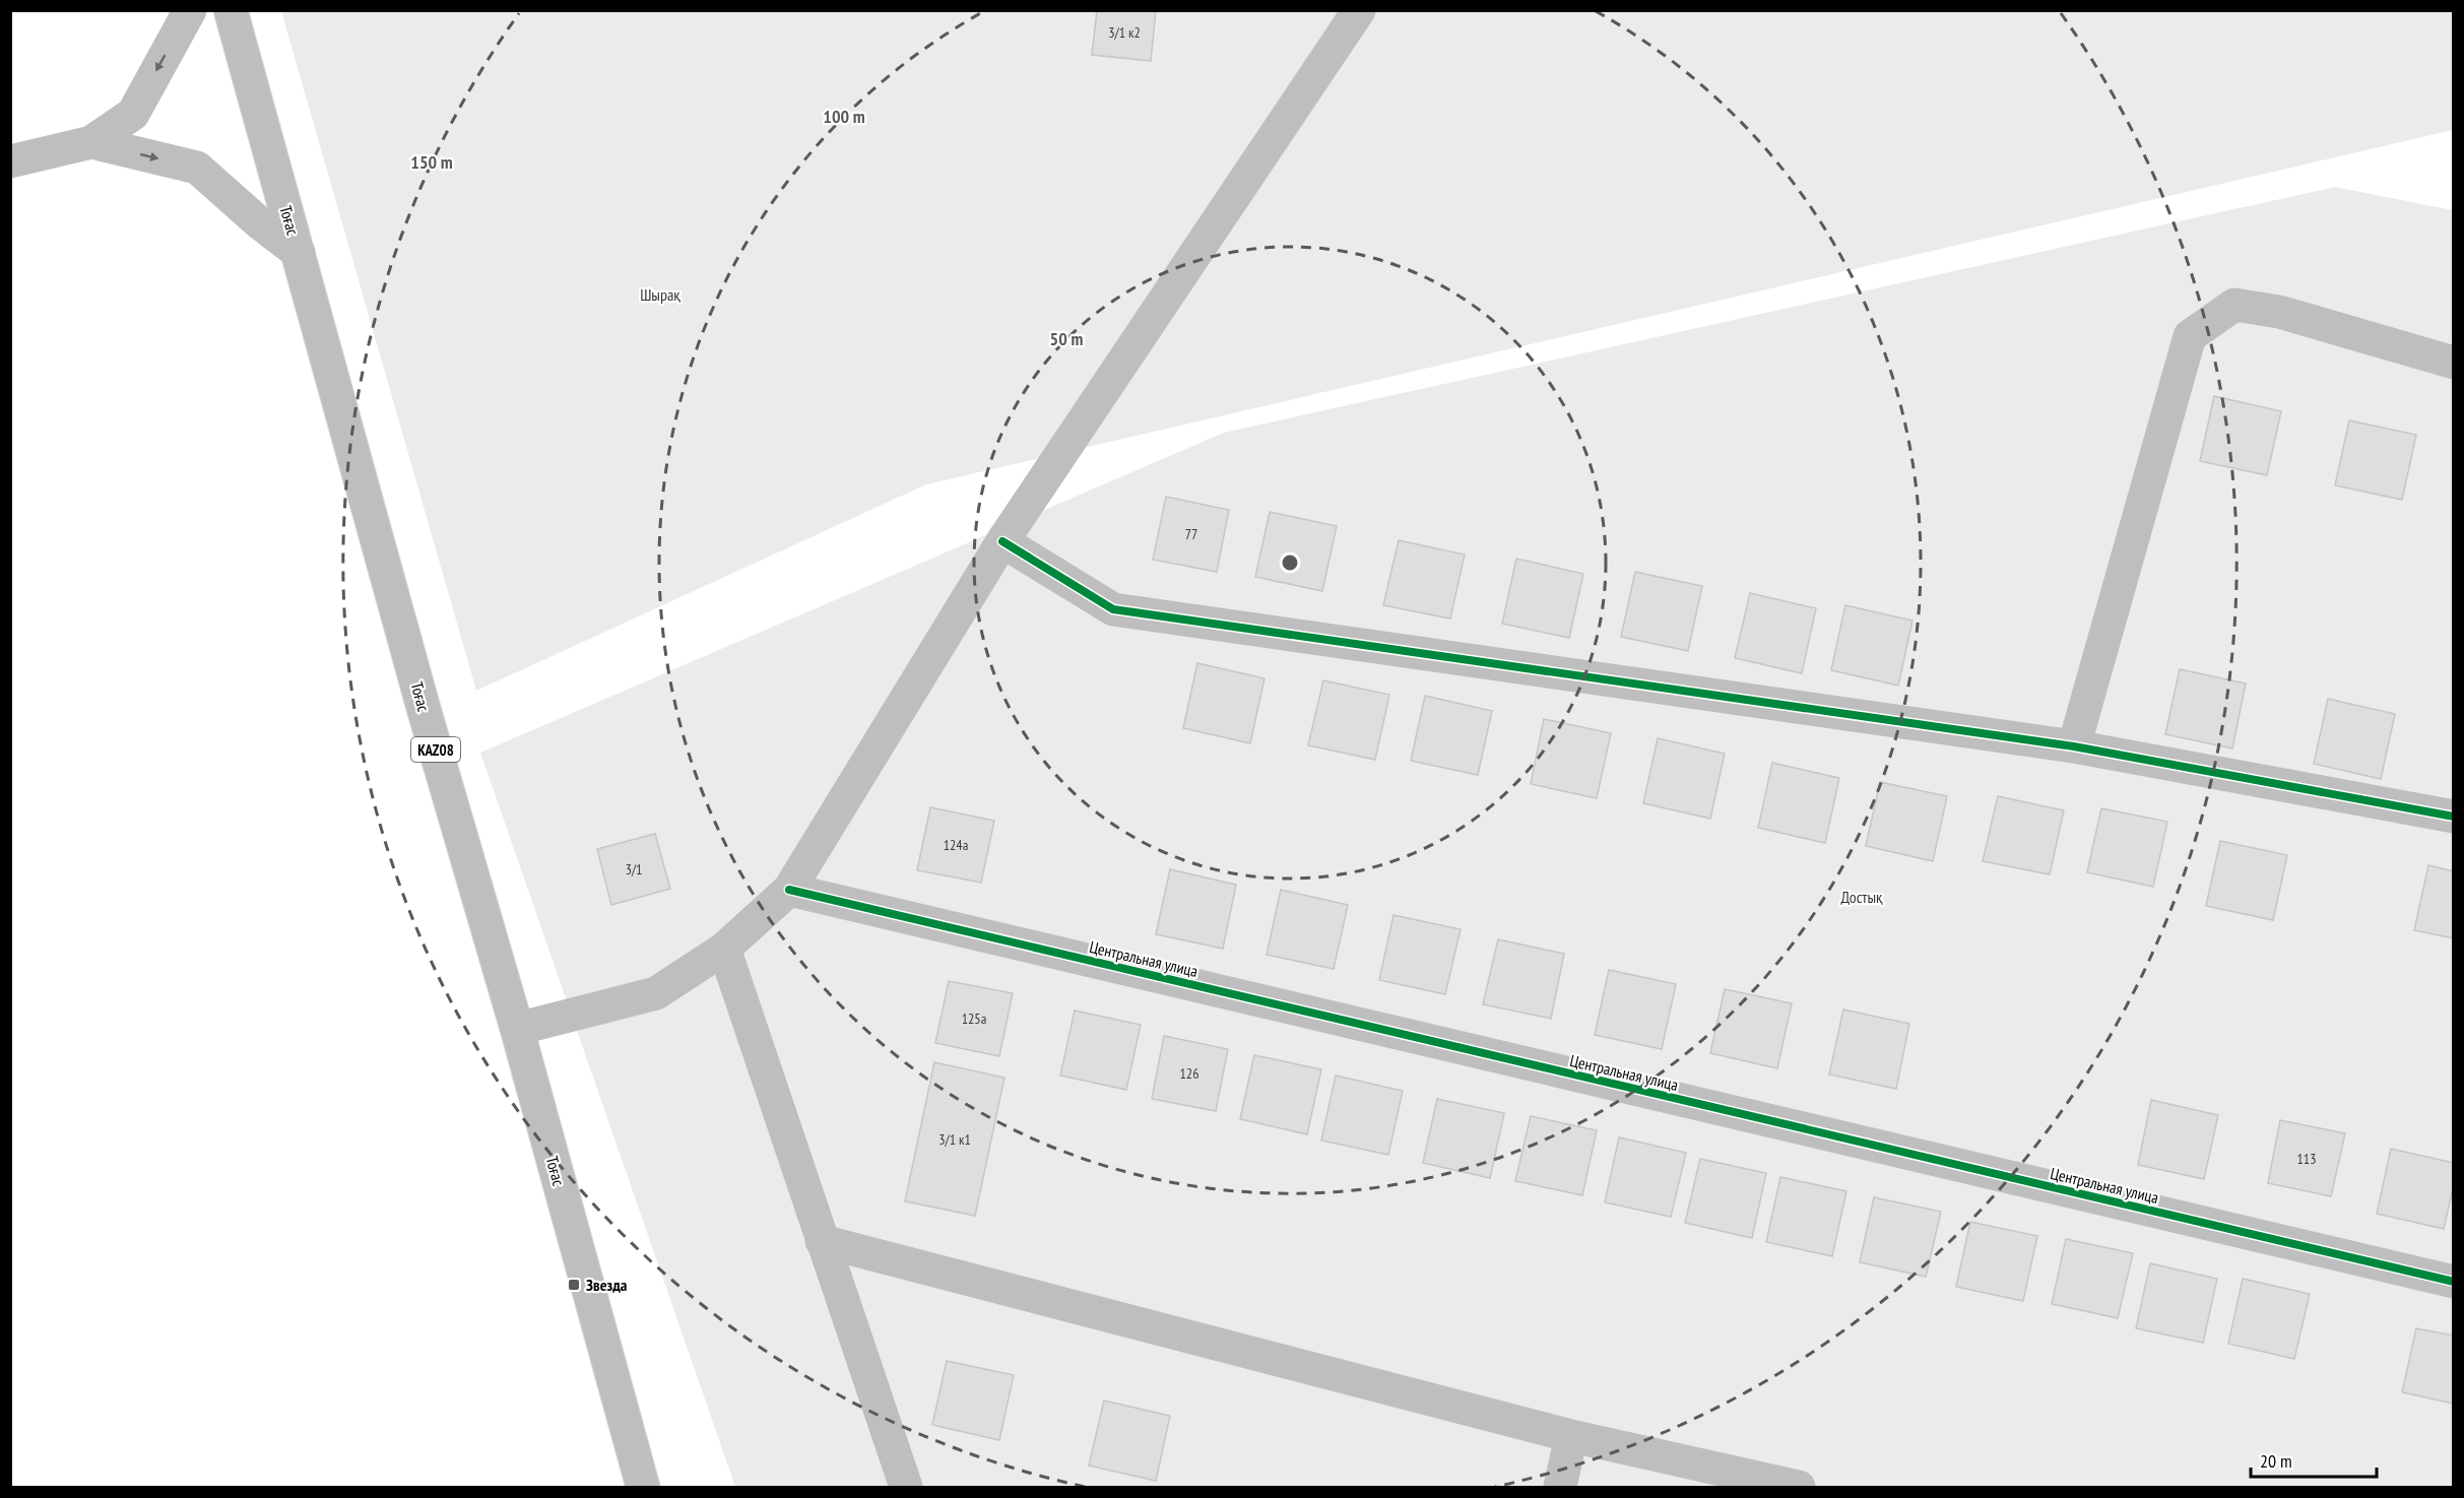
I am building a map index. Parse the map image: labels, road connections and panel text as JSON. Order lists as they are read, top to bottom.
{
  "streets": {
    "main road": ["Тоғас", "KAZ08", "Центральная улица"]
  },
  "parks": ["Шырақ", "Достық"],
  "places": {
    "transit": ["Звезда"]
  },
  "house_numbers": [
    "3/1 к2",
    "77",
    "124а",
    "3/1",
    "125а",
    "126",
    "3/1 к1",
    "113"
  ],
  "scale_bar": "20 m",
  "rings": ["100 m", "150 m", "50 m"]
}
